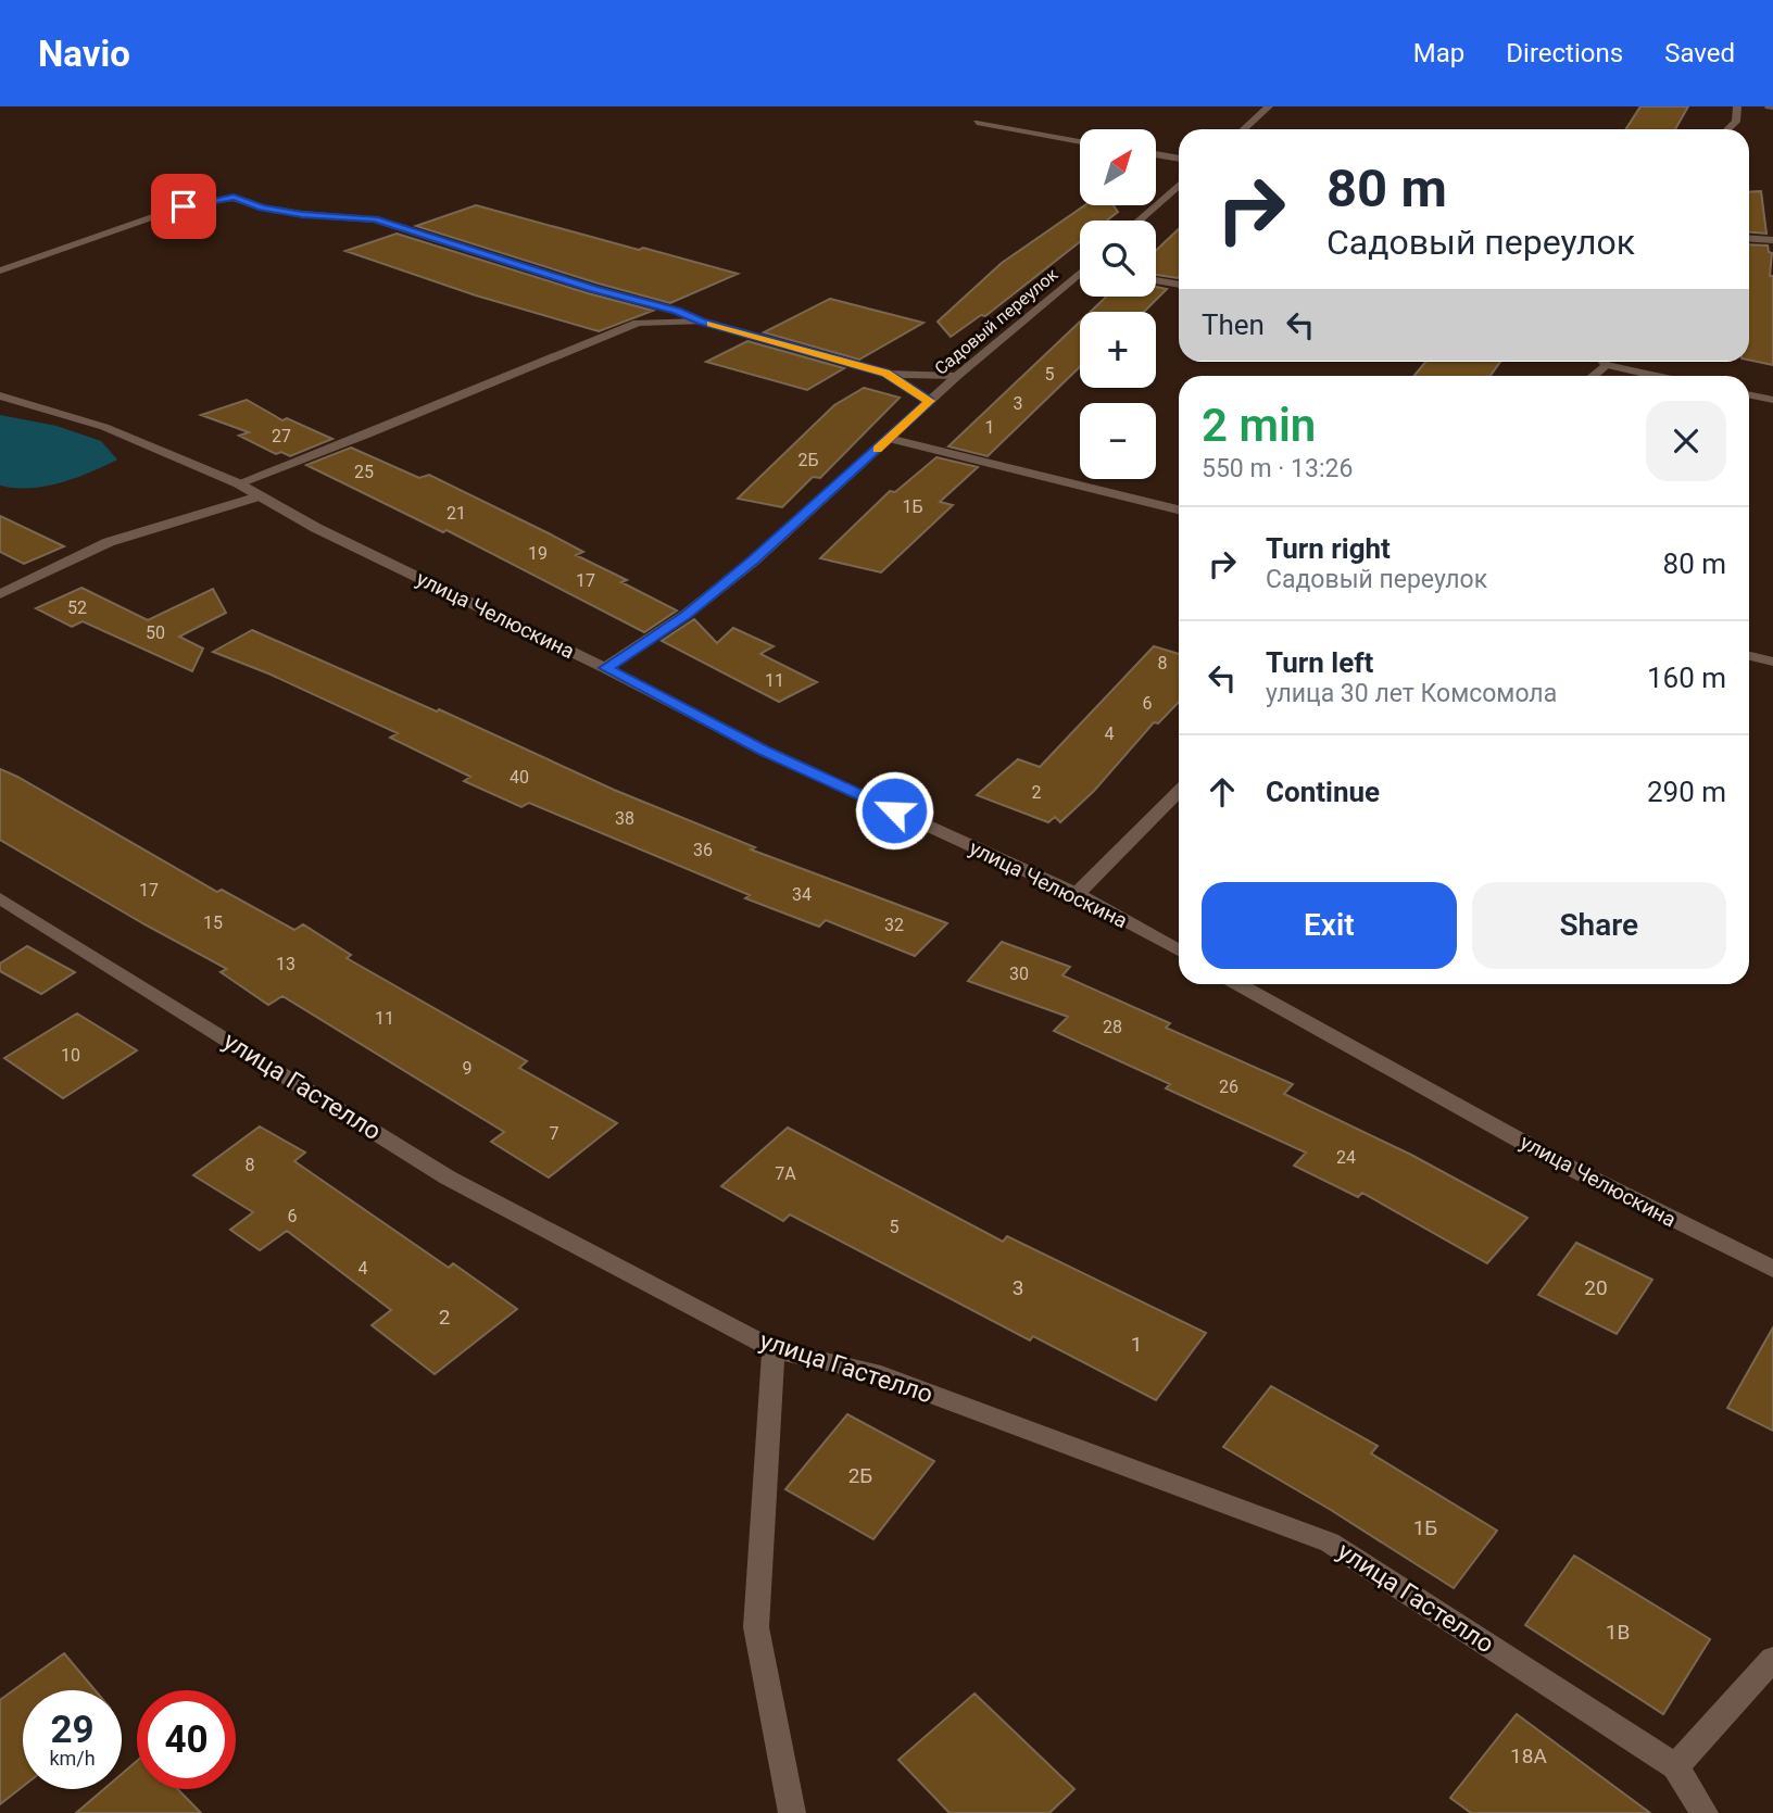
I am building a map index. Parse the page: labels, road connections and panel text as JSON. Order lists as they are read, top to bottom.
{
  "streets": {
    "street": ["Садовый переулок", "улица Челюскина", "улица Гастелло"]
  },
  "crossings": [
    ["Садовый переулок", "улица Челюскина"]
  ],
  "house_numbers": [
    "5",
    "3",
    "1",
    "27",
    "2Б",
    "25",
    "1Б",
    "21",
    "19",
    "17",
    "52",
    "50",
    "8",
    "11",
    "6",
    "4",
    "40",
    "2",
    "38",
    "36",
    "17",
    "34",
    "15",
    "32",
    "13",
    "30",
    "11",
    "28",
    "10",
    "9",
    "26",
    "7",
    "24",
    "8",
    "7А",
    "6",
    "5",
    "4",
    "3",
    "20",
    "2",
    "1",
    "2Б",
    "1Б",
    "1В",
    "18А"
  ],
  "north": "top right",
  "page": {
    "header": "Navio",
    "nav": ["Map", "Directions", "Saved"],
    "map_buttons": ["+", "−"],
    "turn": ["80 m", "Садовый переулок"],
    "then": "Then",
    "heading": ["2 min", "550 m · 13:26"],
    "list": [
      {
        "name": "Turn right",
        "note": "Садовый переулок",
        "value": "80 m"
      },
      {
        "name": "Turn left",
        "note": "улица 30 лет Комсомола",
        "value": "160 m"
      },
      {
        "name": "Continue",
        "value": "290 m"
      }
    ],
    "buttons": ["Exit", "Share"],
    "speed": "29 km/h",
    "limit": "40"
  }
}
